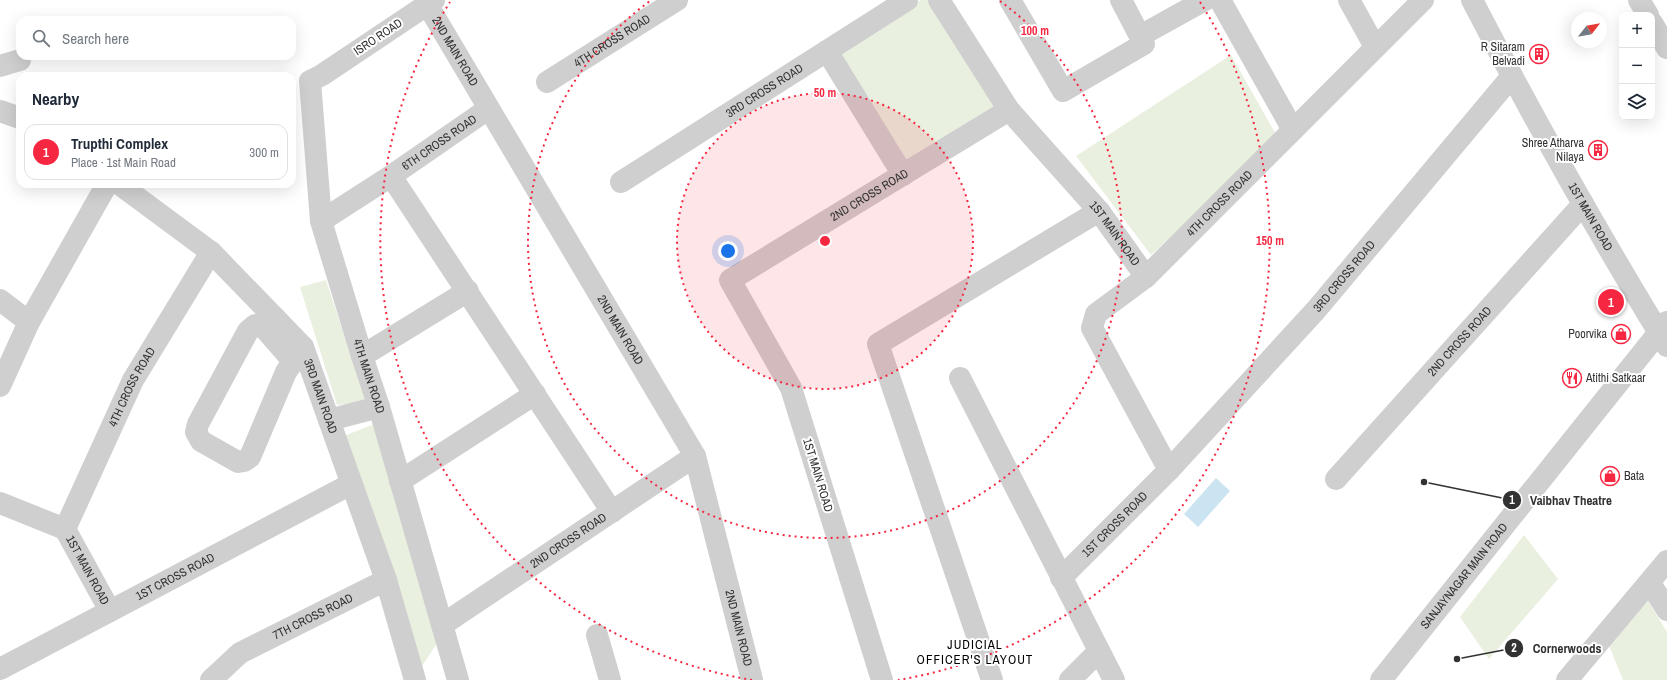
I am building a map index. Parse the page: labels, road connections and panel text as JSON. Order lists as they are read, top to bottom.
{
  "streets": {
    "street": [
      "ISRO ROAD",
      "4TH CROSS ROAD",
      "2ND MAIN ROAD",
      "3RD CROSS ROAD",
      "6TH CROSS ROAD",
      "2ND CROSS ROAD",
      "1ST MAIN ROAD",
      "4TH MAIN ROAD",
      "3RD MAIN ROAD",
      "1ST CROSS ROAD",
      "SANJAYNAGAR MAIN ROAD",
      "7TH CROSS ROAD"
    ]
  },
  "crossings": [
    ["ISRO ROAD", "2ND MAIN ROAD"],
    ["ISRO ROAD", "4TH MAIN ROAD"],
    ["4TH CROSS ROAD", "1ST MAIN ROAD"],
    ["4TH CROSS ROAD", "3RD MAIN ROAD"],
    ["2ND MAIN ROAD", "6TH CROSS ROAD"],
    ["2ND MAIN ROAD", "2ND CROSS ROAD"],
    ["3RD CROSS ROAD", "1ST MAIN ROAD"],
    ["3RD CROSS ROAD", "1ST CROSS ROAD"],
    ["6TH CROSS ROAD", "4TH MAIN ROAD"],
    ["2ND CROSS ROAD", "1ST MAIN ROAD"],
    ["2ND CROSS ROAD", "4TH MAIN ROAD"],
    ["1ST MAIN ROAD", "1ST CROSS ROAD"],
    ["1ST MAIN ROAD", "SANJAYNAGAR MAIN ROAD"],
    ["3RD MAIN ROAD", "1ST CROSS ROAD"],
    ["3RD MAIN ROAD", "7TH CROSS ROAD"]
  ],
  "districts": ["JUDICIAL OFFICER'S LAYOUT"],
  "places": {
    "building": ["R Sitaram Belvadi", "Shree Atharva Nilaya"],
    "shop": ["Poorvika", "Bata"],
    "restaurant": ["Atithi Satkaar"],
    "other": ["Vaibhav Theatre", "Cornerwoods"]
  },
  "north": "top right",
  "page": {
    "map_buttons": ["+", "−"],
    "search": "Search here",
    "heading": "Nearby",
    "list": [
      {
        "mark": "1",
        "name": "Trupthi Complex",
        "note": "Place · 1st Main Road",
        "value": "300 m"
      }
    ],
    "pins": "1"
  },
  "rings": ["100 m", "50 m", "150 m"]
}
